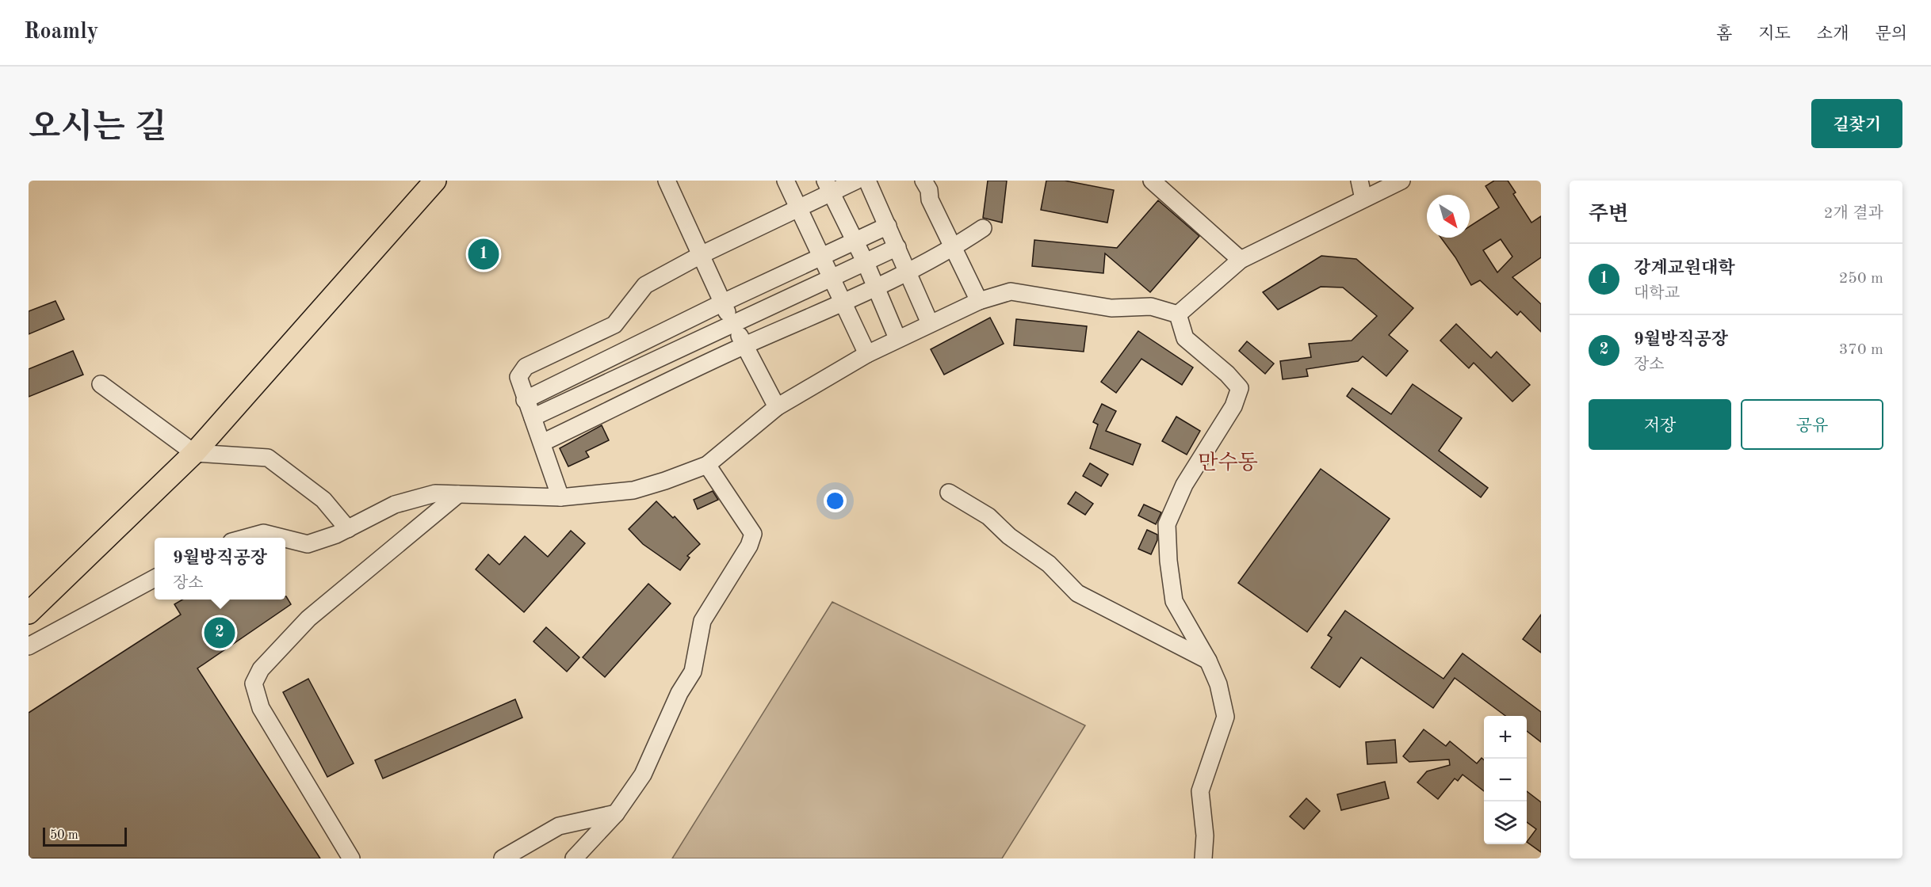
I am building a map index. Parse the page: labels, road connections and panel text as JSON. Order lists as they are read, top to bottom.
{
  "districts": ["만수동"],
  "scale_bar": "50 m",
  "north": "bottom right",
  "page": {
    "header": "Roamly",
    "nav": [
      "홈",
      "지도",
      "소개",
      "문의"
    ],
    "title": "오시는 길",
    "buttons": [
      "길찾기",
      ["저장", "공유"]
    ],
    "heading": ["주변", "2개 결과"],
    "pins": ["1", "2"],
    "list": [
      {
        "mark": "1",
        "name": "강계교원대학",
        "note": "대학교",
        "value": "250 m"
      },
      {
        "mark": "2",
        "name": "9월방직공장",
        "note": "장소",
        "value": "370 m"
      }
    ],
    "popup": ["9월방직공장", "장소"],
    "map_buttons": ["+", "−"],
    "scale": "50 m"
  }
}
